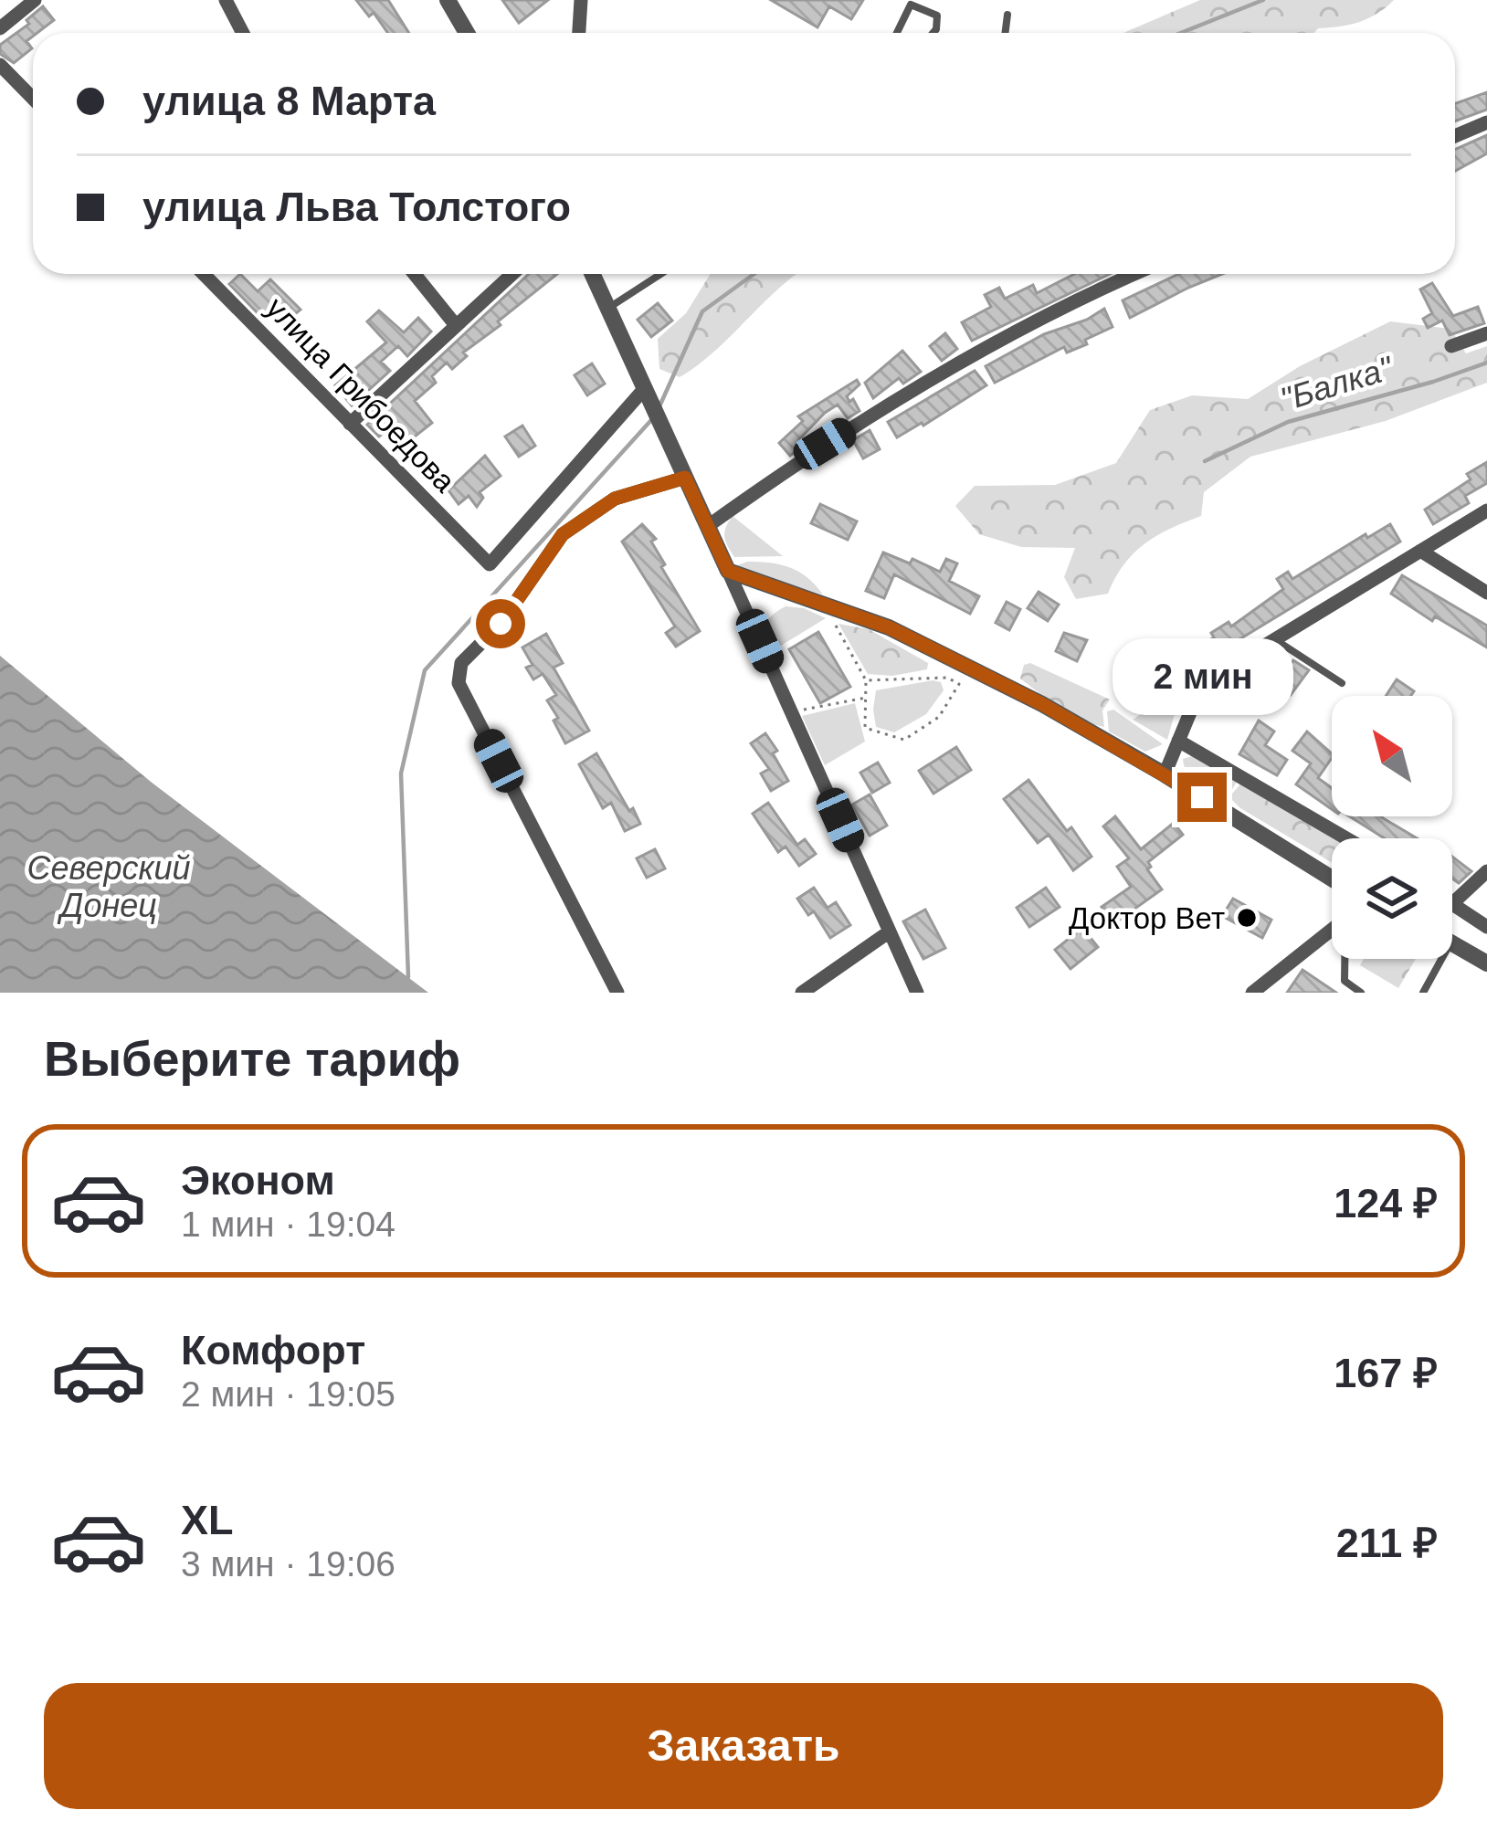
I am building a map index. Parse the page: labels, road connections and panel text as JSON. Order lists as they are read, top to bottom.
{
  "streets": {
    "street": ["улица Грибоедова"]
  },
  "water": ["\"Балка\"", "Северский Донец"],
  "places": ["Доктор Вет"],
  "north": "top left",
  "page": {
    "banner": ["улица 8 Марта", "улица Льва Толстого"],
    "bubble": "2 мин",
    "heading": "Выберите тариф",
    "list": [
      {
        "name": "Эконом",
        "note": "1 мин · 19:04",
        "value": "124 ₽"
      },
      {
        "name": "Комфорт",
        "note": "2 мин · 19:05",
        "value": "167 ₽"
      },
      {
        "name": "XL",
        "note": "3 мин · 19:06",
        "value": "211 ₽"
      }
    ],
    "buttons": "Заказать"
  }
}
